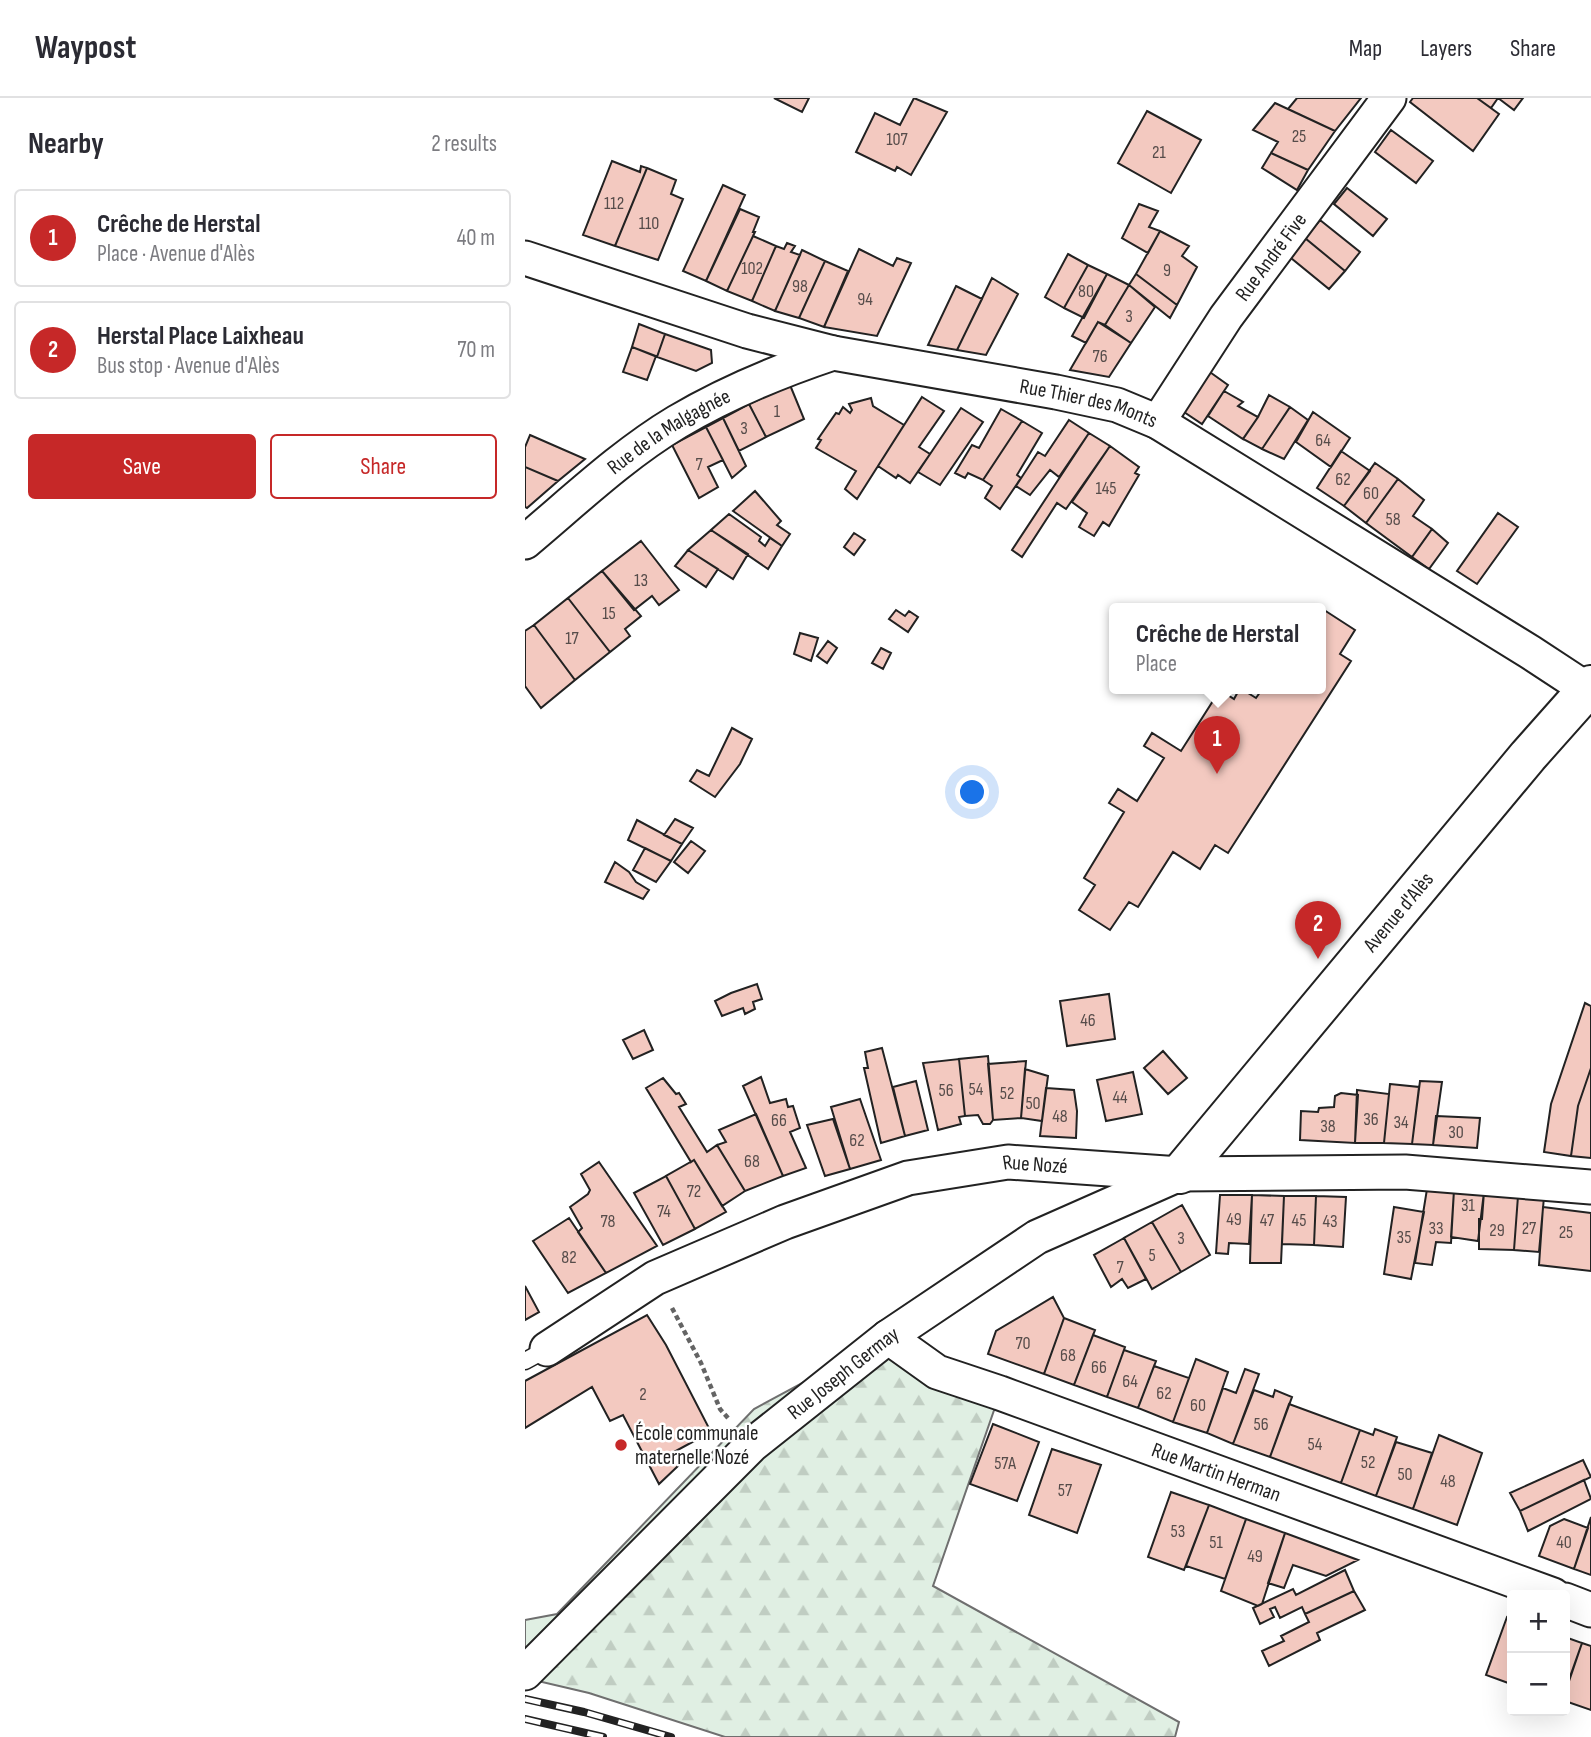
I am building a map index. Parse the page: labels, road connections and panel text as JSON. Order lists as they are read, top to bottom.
{
  "streets": {
    "street": [
      "Rue André Five",
      "Rue Thier des Monts",
      "Rue de la Malgagnée",
      "Avenue d'Alès",
      "Rue Nozé",
      "Rue Joseph Germay",
      "Rue Martin Herman"
    ]
  },
  "crossings": [
    ["Rue André Five", "Rue Thier des Monts"],
    ["Rue Thier des Monts", "Rue de la Malgagnée"],
    ["Rue Thier des Monts", "Avenue d'Alès"],
    ["Avenue d'Alès", "Rue Nozé"],
    ["Avenue d'Alès", "Rue Joseph Germay"],
    ["Rue Nozé", "Rue Joseph Germay"],
    ["Rue Joseph Germay", "Rue Martin Herman"]
  ],
  "places": ["École communale maternelle Nozé"],
  "house_numbers": [
    "25",
    "107",
    "21",
    "112",
    "110",
    "102",
    "9",
    "98",
    "80",
    "94",
    "3",
    "76",
    "1",
    "3",
    "64",
    "7",
    "62",
    "145",
    "60",
    "58",
    "13",
    "15",
    "17",
    "46",
    "54",
    "56",
    "52",
    "44",
    "50",
    "48",
    "36",
    "66",
    "34",
    "38",
    "30",
    "62",
    "68",
    "72",
    "31",
    "74",
    "49",
    "47",
    "45",
    "78",
    "43",
    "33",
    "27",
    "29",
    "25",
    "35",
    "3",
    "5",
    "82",
    "7",
    "70",
    "68",
    "66",
    "64",
    "62",
    "2",
    "60",
    "56",
    "54",
    "52",
    "57A",
    "50",
    "48",
    "57",
    "53",
    "51",
    "40",
    "49"
  ],
  "page": {
    "header": "Waypost",
    "nav": ["Map", "Layers", "Share"],
    "heading": ["Nearby", "2 results"],
    "list": [
      {
        "mark": "1",
        "name": "Crêche de Herstal",
        "note": "Place · Avenue d'Alès",
        "value": "40 m"
      },
      {
        "mark": "2",
        "name": "Herstal Place Laixheau",
        "note": "Bus stop · Avenue d'Alès",
        "value": "70 m"
      }
    ],
    "buttons": ["Save", "Share"],
    "popup": ["Crêche de Herstal", "Place"],
    "pins": ["1", "2"],
    "map_buttons": ["+", "−"]
  }
}
